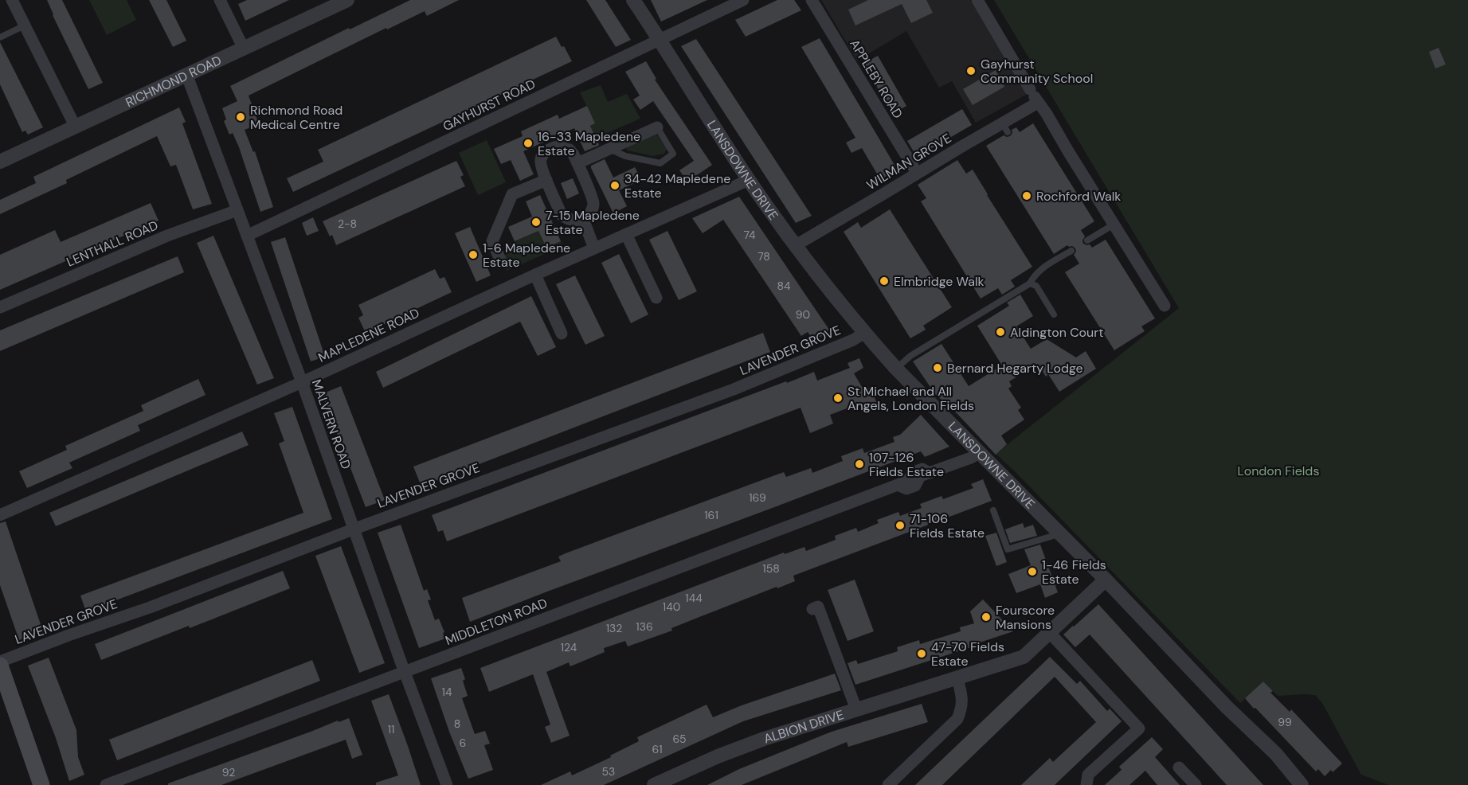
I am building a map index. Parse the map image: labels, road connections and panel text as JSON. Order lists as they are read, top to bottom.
{
  "streets": {
    "street": [
      "APPLEBY ROAD",
      "RICHMOND ROAD",
      "GAYHURST ROAD",
      "WILMAN GROVE",
      "LANSDOWNE DRIVE",
      "LENTHALL ROAD",
      "MAPLEDENE ROAD",
      "LAVENDER GROVE",
      "MALVERN ROAD",
      "MIDDLETON ROAD",
      "ALBION DRIVE"
    ]
  },
  "crossings": [
    ["APPLEBY ROAD", "WILMAN GROVE"],
    ["RICHMOND ROAD", "MALVERN ROAD"],
    ["GAYHURST ROAD", "LANSDOWNE DRIVE"],
    ["GAYHURST ROAD", "MALVERN ROAD"],
    ["WILMAN GROVE", "LANSDOWNE DRIVE"],
    ["LANSDOWNE DRIVE", "MAPLEDENE ROAD"],
    ["LANSDOWNE DRIVE", "LAVENDER GROVE"],
    ["LANSDOWNE DRIVE", "MIDDLETON ROAD"],
    ["LANSDOWNE DRIVE", "ALBION DRIVE"],
    ["LENTHALL ROAD", "MALVERN ROAD"],
    ["MAPLEDENE ROAD", "MALVERN ROAD"],
    ["LAVENDER GROVE", "MALVERN ROAD"],
    ["MALVERN ROAD", "MIDDLETON ROAD"]
  ],
  "parks": ["London Fields"],
  "places": [
    "Gayhurst Community School",
    "Richmond Road Medical Centre",
    "16-33 Mapledene Estate",
    "34-42 Mapledene Estate",
    "Rochford Walk",
    "7-15 Mapledene Estate",
    "1-6 Mapledene Estate",
    "Elmbridge Walk",
    "Aldington Court",
    "Bernard Hegarty Lodge",
    "St Michael and All Angels, London Fields",
    "107-126 Fields Estate",
    "71-106 Fields Estate",
    "1-46 Fields Estate",
    "Fourscore Mansions",
    "47-70 Fields Estate"
  ],
  "house_numbers": [
    "2-8",
    "74",
    "78",
    "84",
    "90",
    "169",
    "161",
    "158",
    "144",
    "140",
    "136",
    "132",
    "124",
    "14",
    "99",
    "8",
    "11",
    "65",
    "6",
    "61",
    "53",
    "92"
  ]
}
